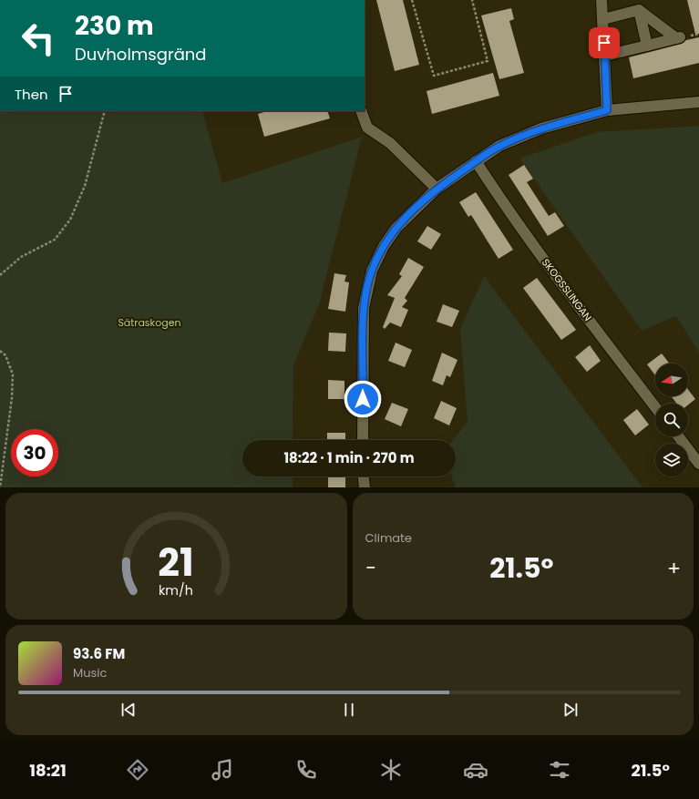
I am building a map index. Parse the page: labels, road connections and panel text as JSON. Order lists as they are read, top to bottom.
{
  "streets": {
    "street": ["SKOGSSLINGAN"]
  },
  "parks": ["Sätraskogen"],
  "north": "left",
  "page": {
    "turn": ["230 m", "Duvholmsgränd"],
    "then": "Then",
    "limit": "30",
    "trip": "18:22 · 1 min · 270 m",
    "tile": "Climate",
    "heat": ["−", "21.5°", "+"],
    "song": ["93.6 FM", "Music"],
    "tabs": ["18:21", "21.5°"],
    "gauge": ["21", "km/h"]
  }
}
